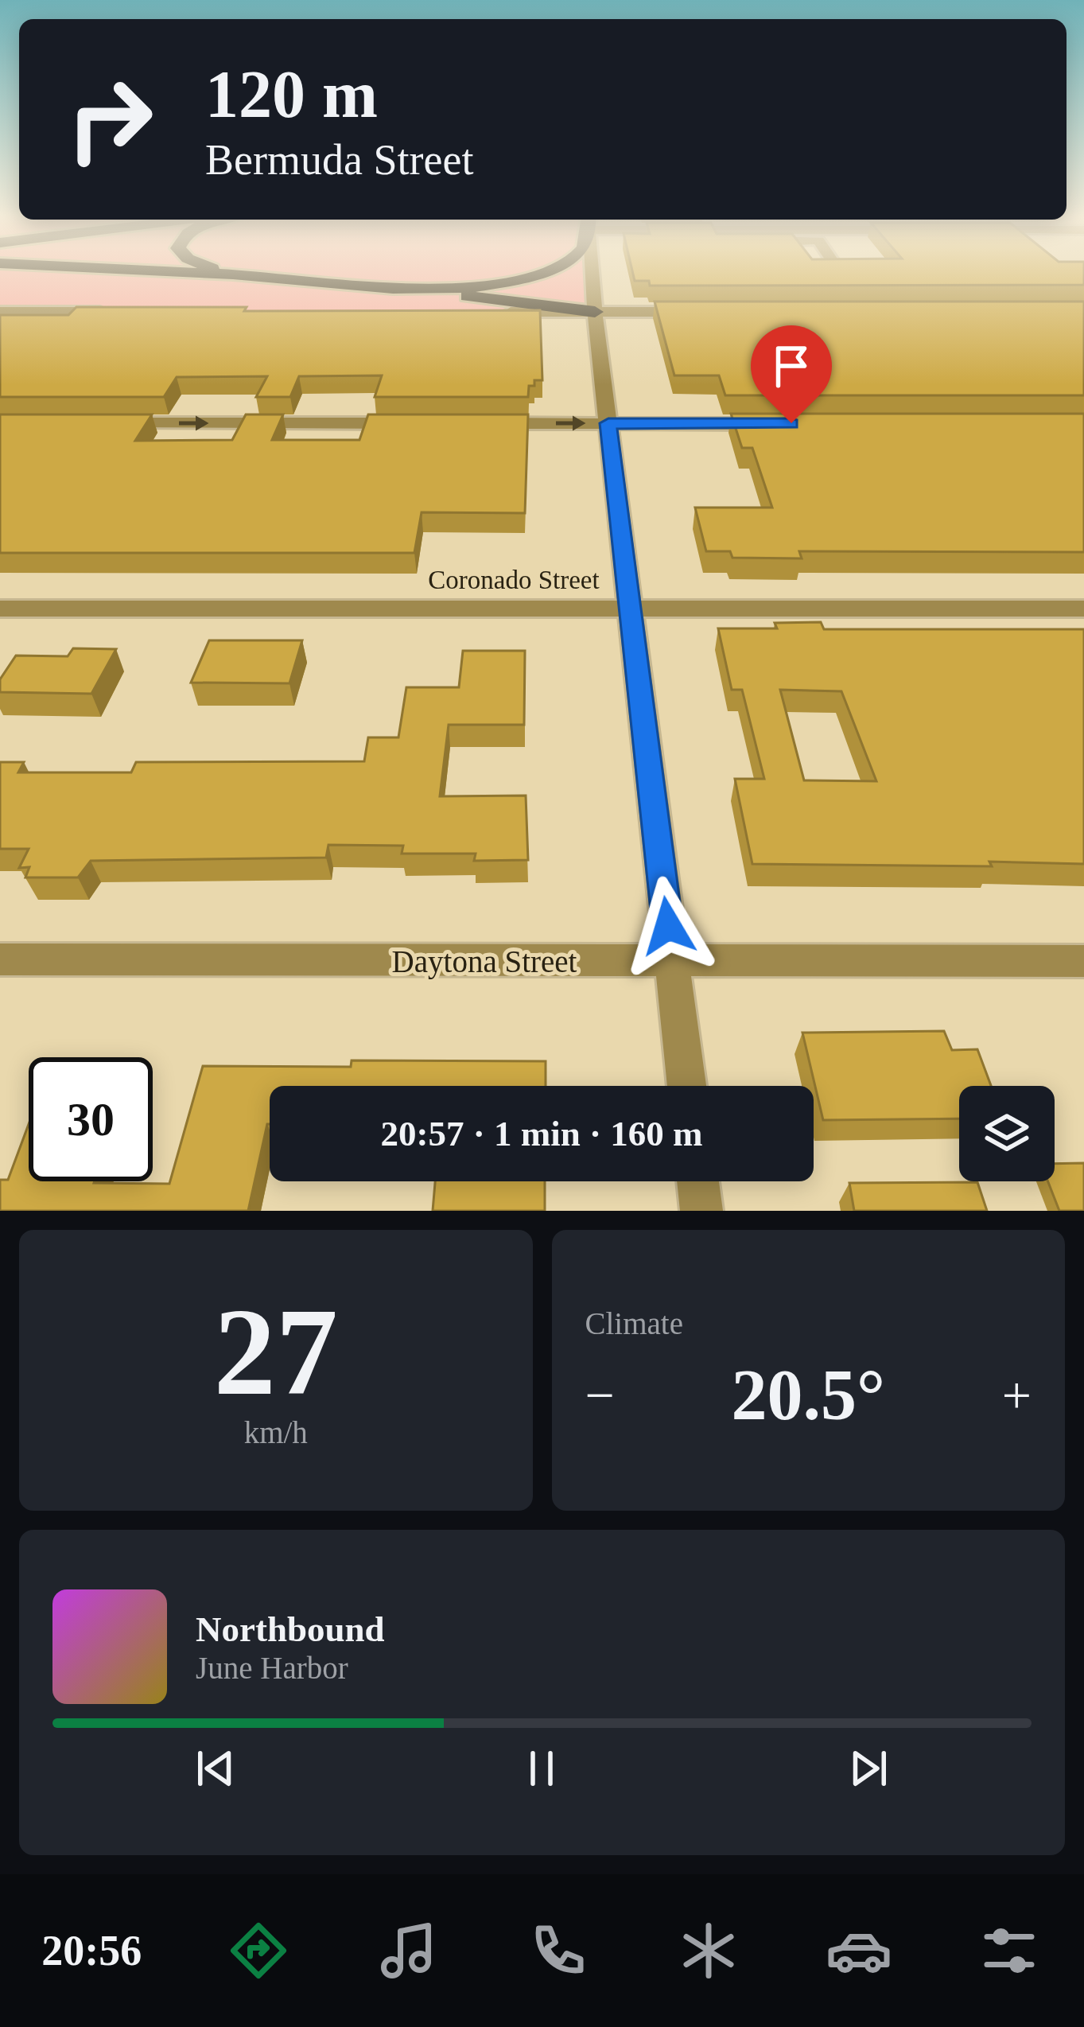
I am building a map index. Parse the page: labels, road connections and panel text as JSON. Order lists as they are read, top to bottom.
{
  "streets": {
    "street": ["Coronado Street", "Daytona Street"]
  },
  "page": {
    "turn": ["120 m", "Bermuda Street"],
    "limit": "30",
    "trip": "20:57 · 1 min · 160 m",
    "tile": [
      ["27", "km/h"],
      "Climate"
    ],
    "heat": ["−", "20.5°", "+"],
    "song": ["Northbound", "June Harbor"],
    "tabs": "20:56"
  }
}
